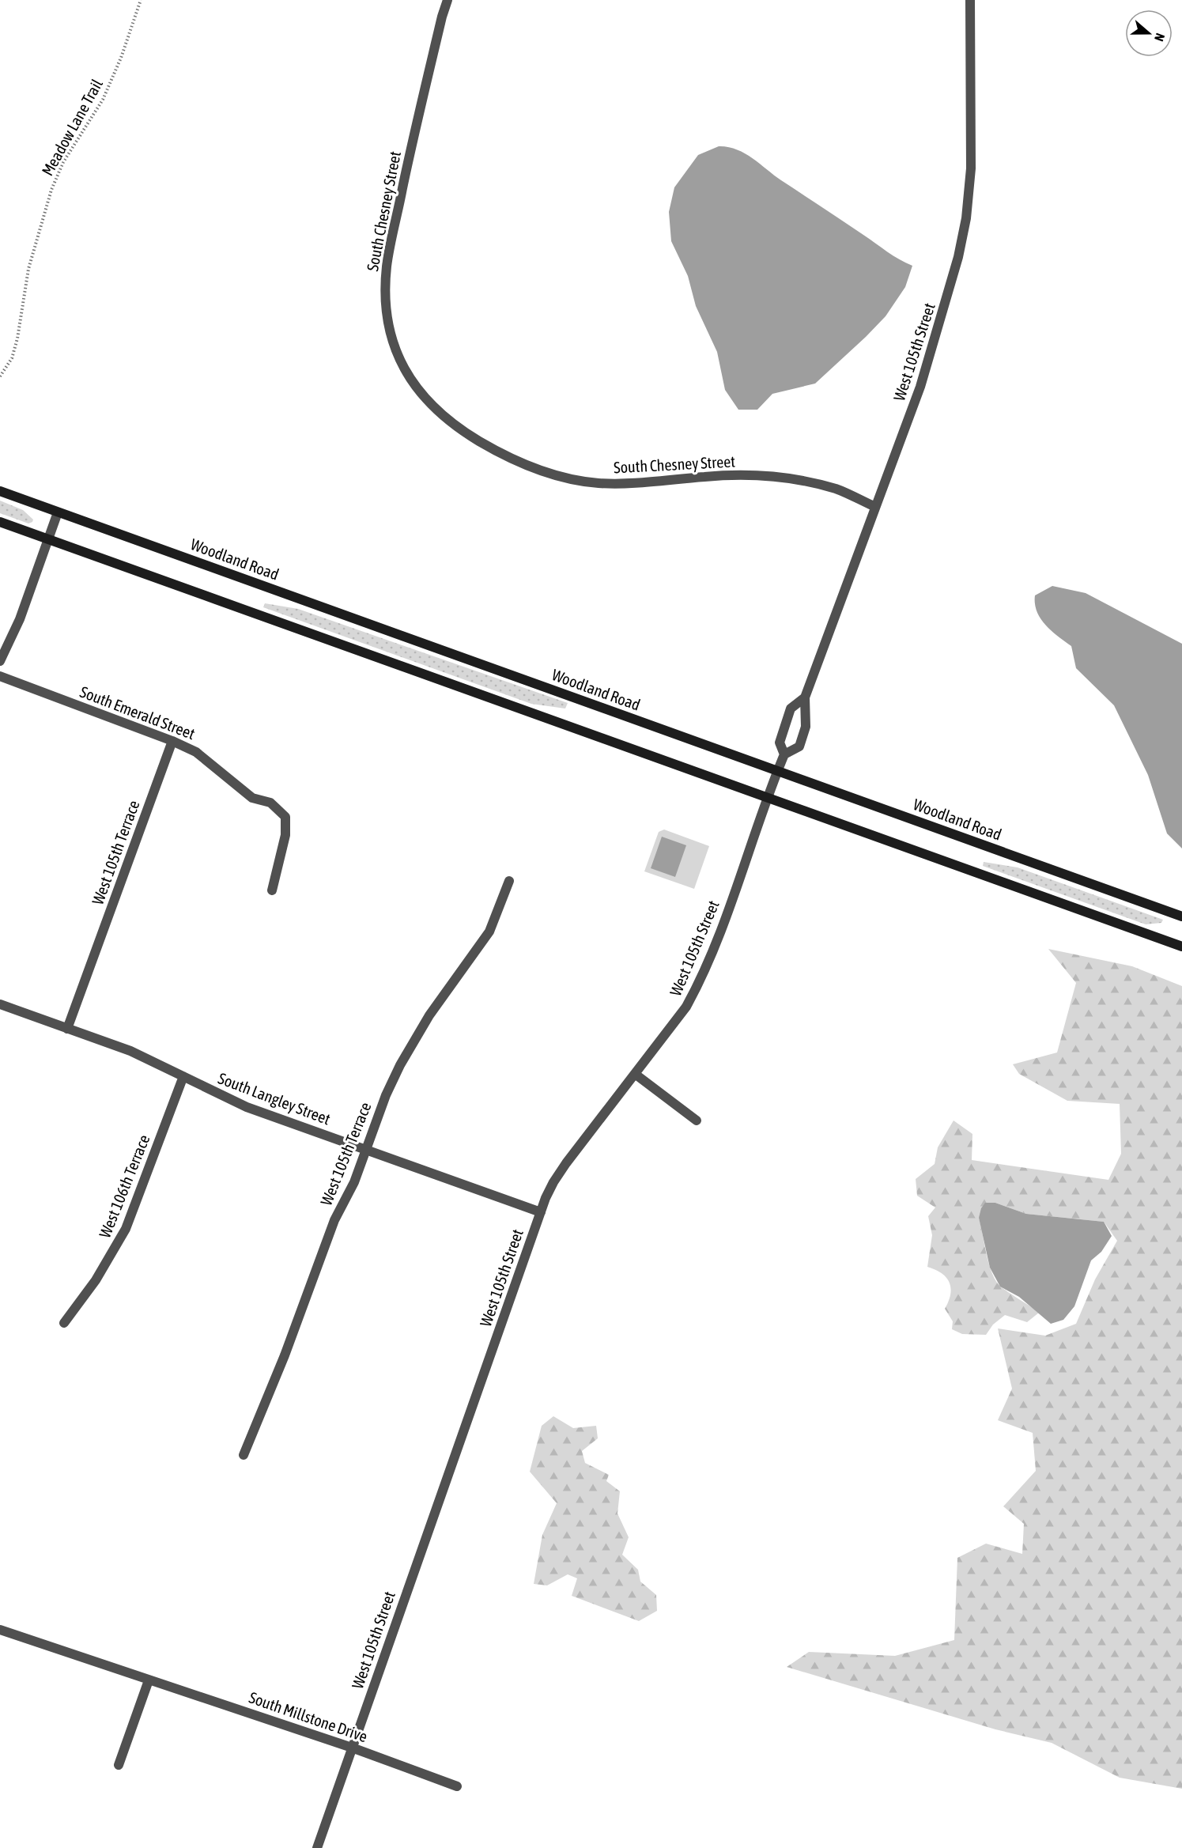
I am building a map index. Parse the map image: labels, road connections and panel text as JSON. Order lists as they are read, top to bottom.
{
  "streets": {
    "main road": ["Woodland Road"],
    "street": [
      "South Chesney Street",
      "West 105th Street",
      "South Emerald Street",
      "West 105th Terrace",
      "South Langley Street",
      "West 106th Terrace",
      "South Millstone Drive"
    ],
    "path": ["Meadow Lane Trail"]
  },
  "crossings": [
    ["South Chesney Street", "West 105th Street"],
    ["West 105th Street", "Woodland Road"],
    ["West 105th Street", "South Langley Street"],
    ["West 105th Street", "South Millstone Drive"],
    ["South Emerald Street", "West 105th Terrace"],
    ["West 105th Terrace", "South Langley Street"],
    ["South Langley Street", "West 106th Terrace"]
  ],
  "north": "right"
}
